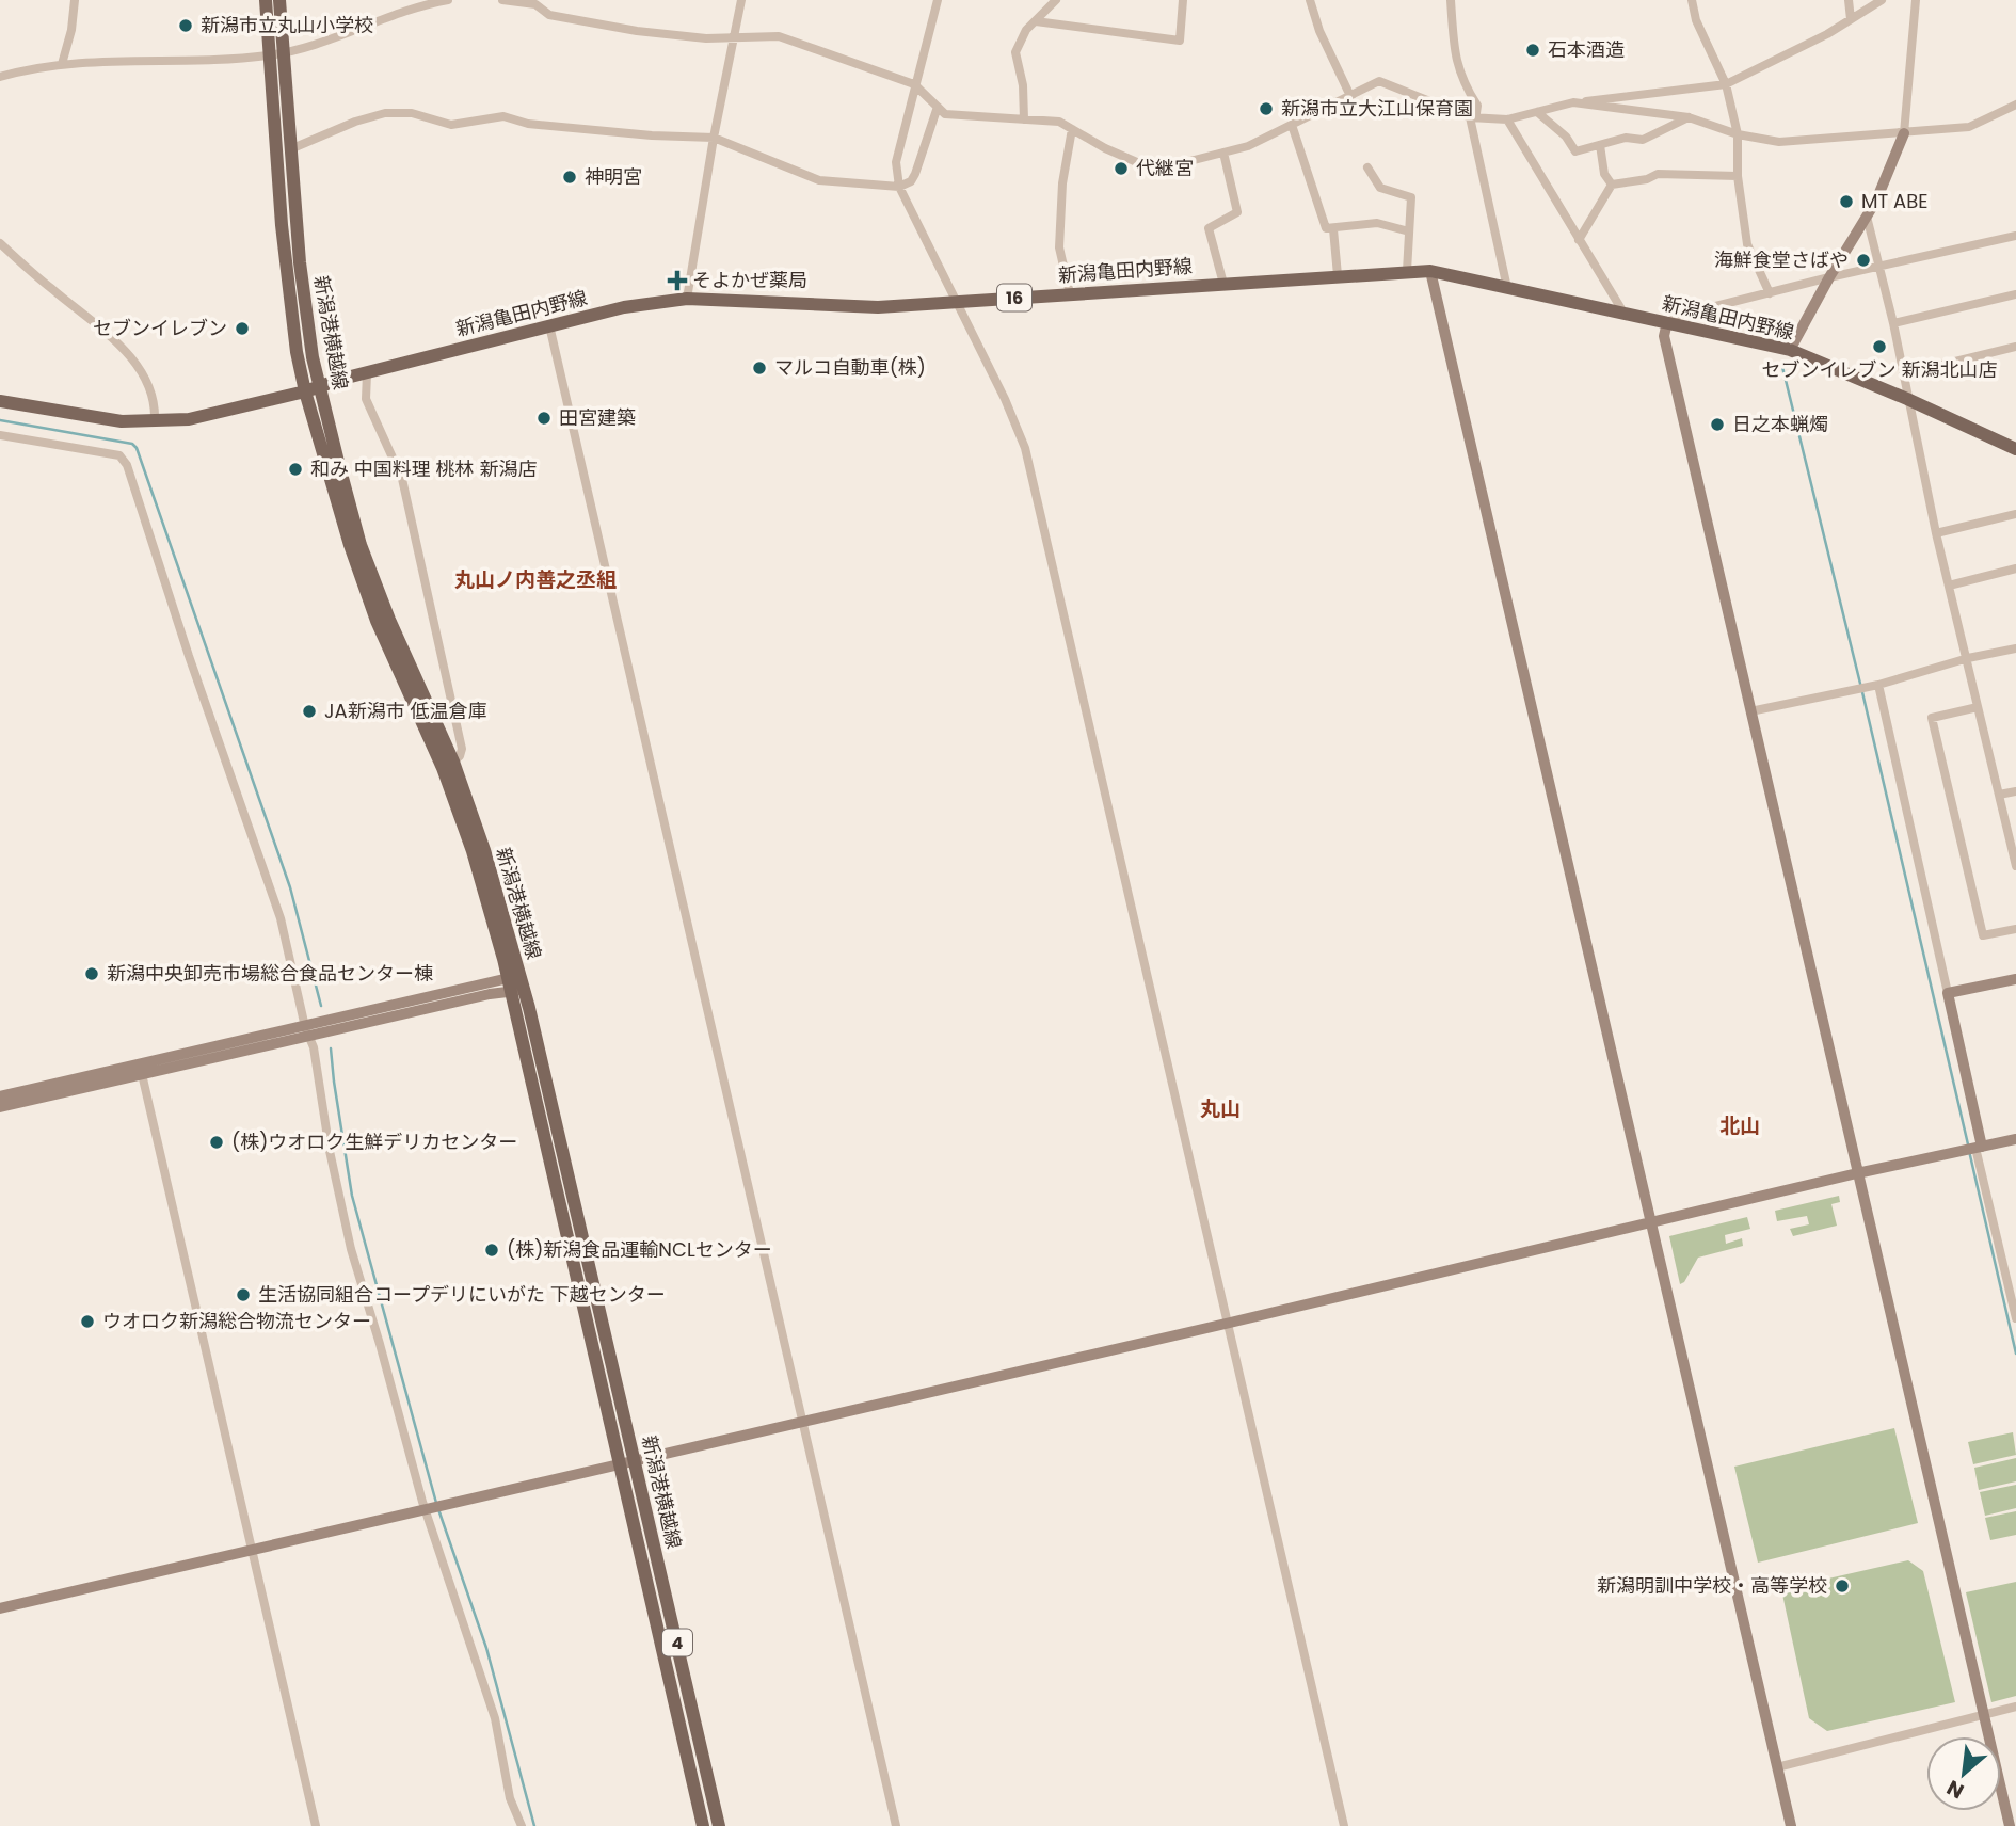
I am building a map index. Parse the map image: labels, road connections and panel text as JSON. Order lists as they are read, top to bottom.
{
  "streets": {
    "main road": [
      "新潟亀田内野線",
      "16",
      "新潟港横越線",
      "4"
    ]
  },
  "crossings": [
    ["新潟亀田内野線", "新潟港横越線"]
  ],
  "districts": ["丸山ノ内善之丞組", "丸山", "北山"],
  "places": {
    "other": [
      "新潟市立丸山小学校",
      "石本酒造",
      "新潟市立大江山保育園",
      "代継宮",
      "神明宮",
      "MT ABE",
      "海鮮食堂さばや",
      "セブンイレブン",
      "セブンイレブン 新潟北山店",
      "マルコ自動車(株)",
      "田宮建築",
      "日之本蝋燭",
      "和み 中国料理 桃林 新潟店",
      "JA新潟市 低温倉庫",
      "新潟中央卸売市場総合食品センター棟",
      "(株)ウオロク生鮮デリカセンター",
      "(株)新潟食品運輸NCLセンター",
      "生活協同組合コープデリにいがた 下越センター",
      "ウオロク新潟総合物流センター",
      "新潟明訓中学校・高等学校"
    ],
    "health": ["そよかぜ薬局"]
  },
  "north": "bottom left"
}
